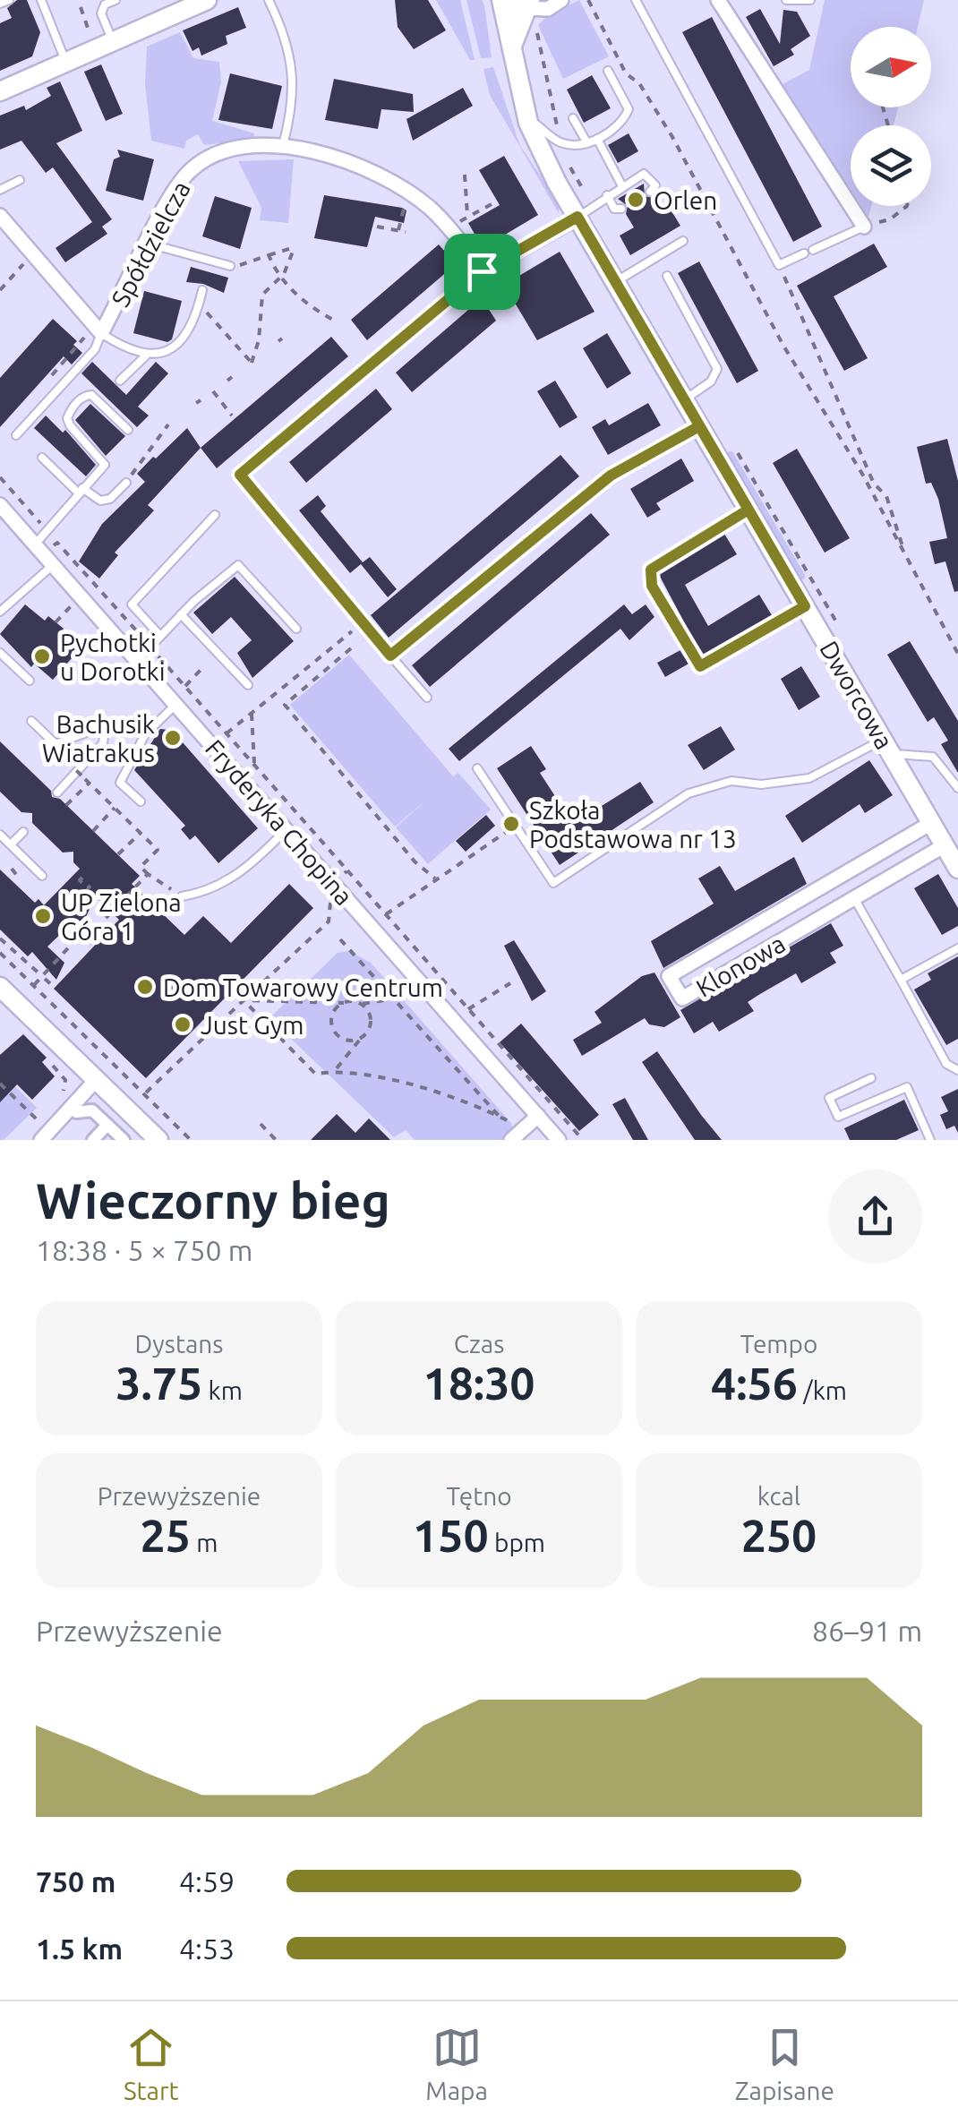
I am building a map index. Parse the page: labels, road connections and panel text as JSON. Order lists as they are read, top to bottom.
{
  "streets": {
    "street": [
      "Spółdzielcza",
      "Dworcowa",
      "Fryderyka Chopina",
      "Klonowa"
    ]
  },
  "crossings": [
    ["Dworcowa", "Klonowa"]
  ],
  "places": [
    "Orlen",
    "Pychotki u Dorotki",
    "Bachusik Wiatrakus",
    "Szkoła Podstawowa nr 13",
    "UP Zielona Góra 1",
    "Dom Towarowy Centrum",
    "Just Gym"
  ],
  "north": "right",
  "page": {
    "heading": ["Wieczorny bieg", "18:38 · 5 × 750 m"],
    "stats": [
      ["Dystans", "3.75 km"],
      ["Czas", "18:30"],
      ["Tempo", "4:56 /km"],
      ["Przewyższenie", "25 m"],
      ["Tętno", "150 bpm"],
      ["kcal", "250"]
    ],
    "chart": ["Przewyższenie", "86–91 m"],
    "list": [
      {
        "name": "750 m",
        "note": "4:59"
      },
      {
        "name": "1.5 km",
        "note": "4:53"
      }
    ],
    "tabs": ["Start", "Mapa", "Zapisane"]
  }
}
